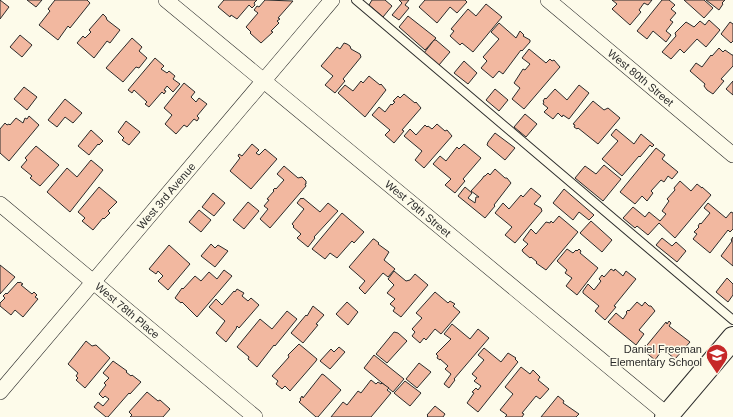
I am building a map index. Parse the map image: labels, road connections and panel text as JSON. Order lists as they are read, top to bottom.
{
  "streets": {
    "street": [
      "West 80th Street",
      "West 3rd Avenue",
      "West 79th Street",
      "West 78th Place"
    ]
  },
  "crossings": [
    ["West 3rd Avenue", "West 79th Street"],
    ["West 3rd Avenue", "West 78th Place"]
  ],
  "places": {
    "school or university": ["Daniel Freeman Elementary School"]
  }
}
